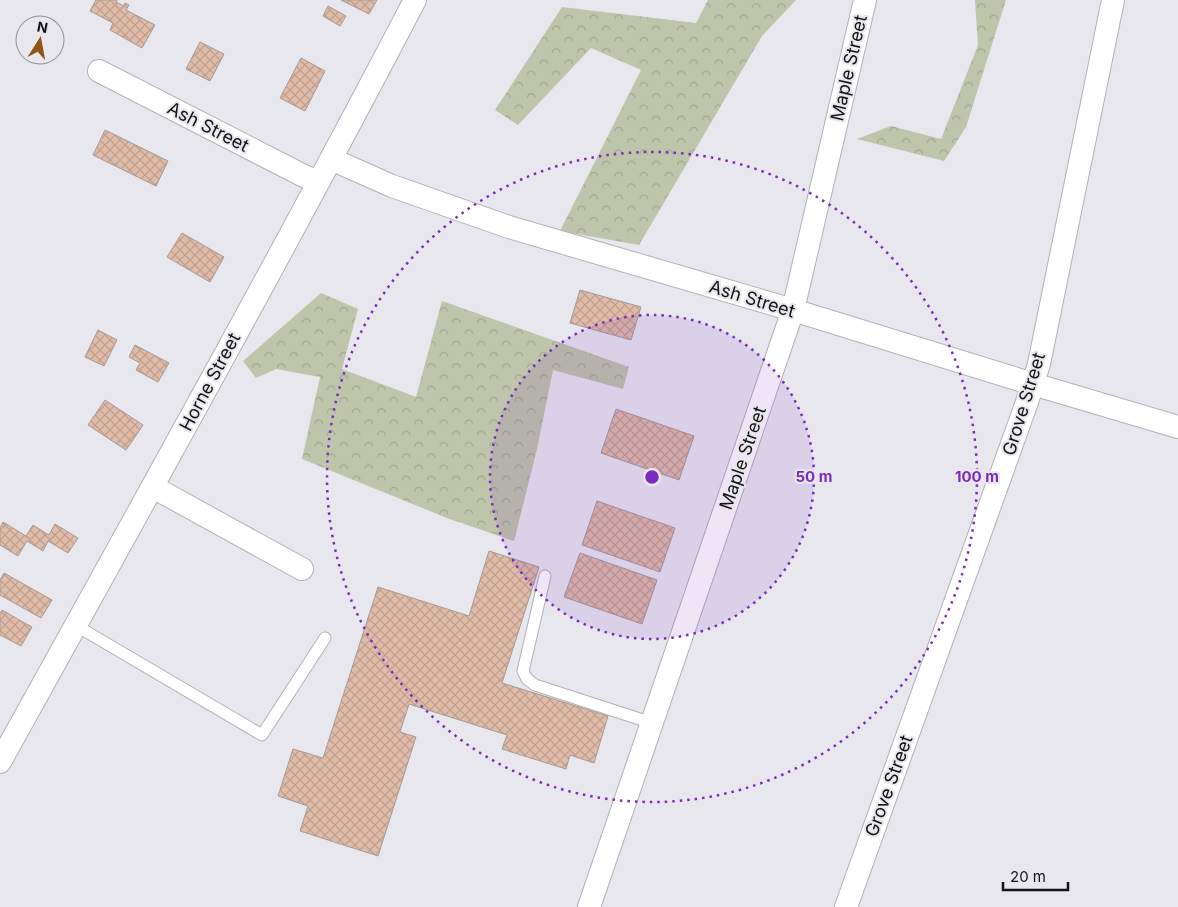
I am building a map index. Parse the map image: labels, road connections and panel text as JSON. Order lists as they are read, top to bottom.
{
  "streets": {
    "street": [
      "Maple Street",
      "Ash Street",
      "Horne Street",
      "Grove Street"
    ]
  },
  "crossings": [
    ["Maple Street", "Ash Street"],
    ["Ash Street", "Horne Street"],
    ["Ash Street", "Grove Street"]
  ],
  "scale_bar": "20 m",
  "north": "top",
  "rings": ["50 m", "100 m"]
}
